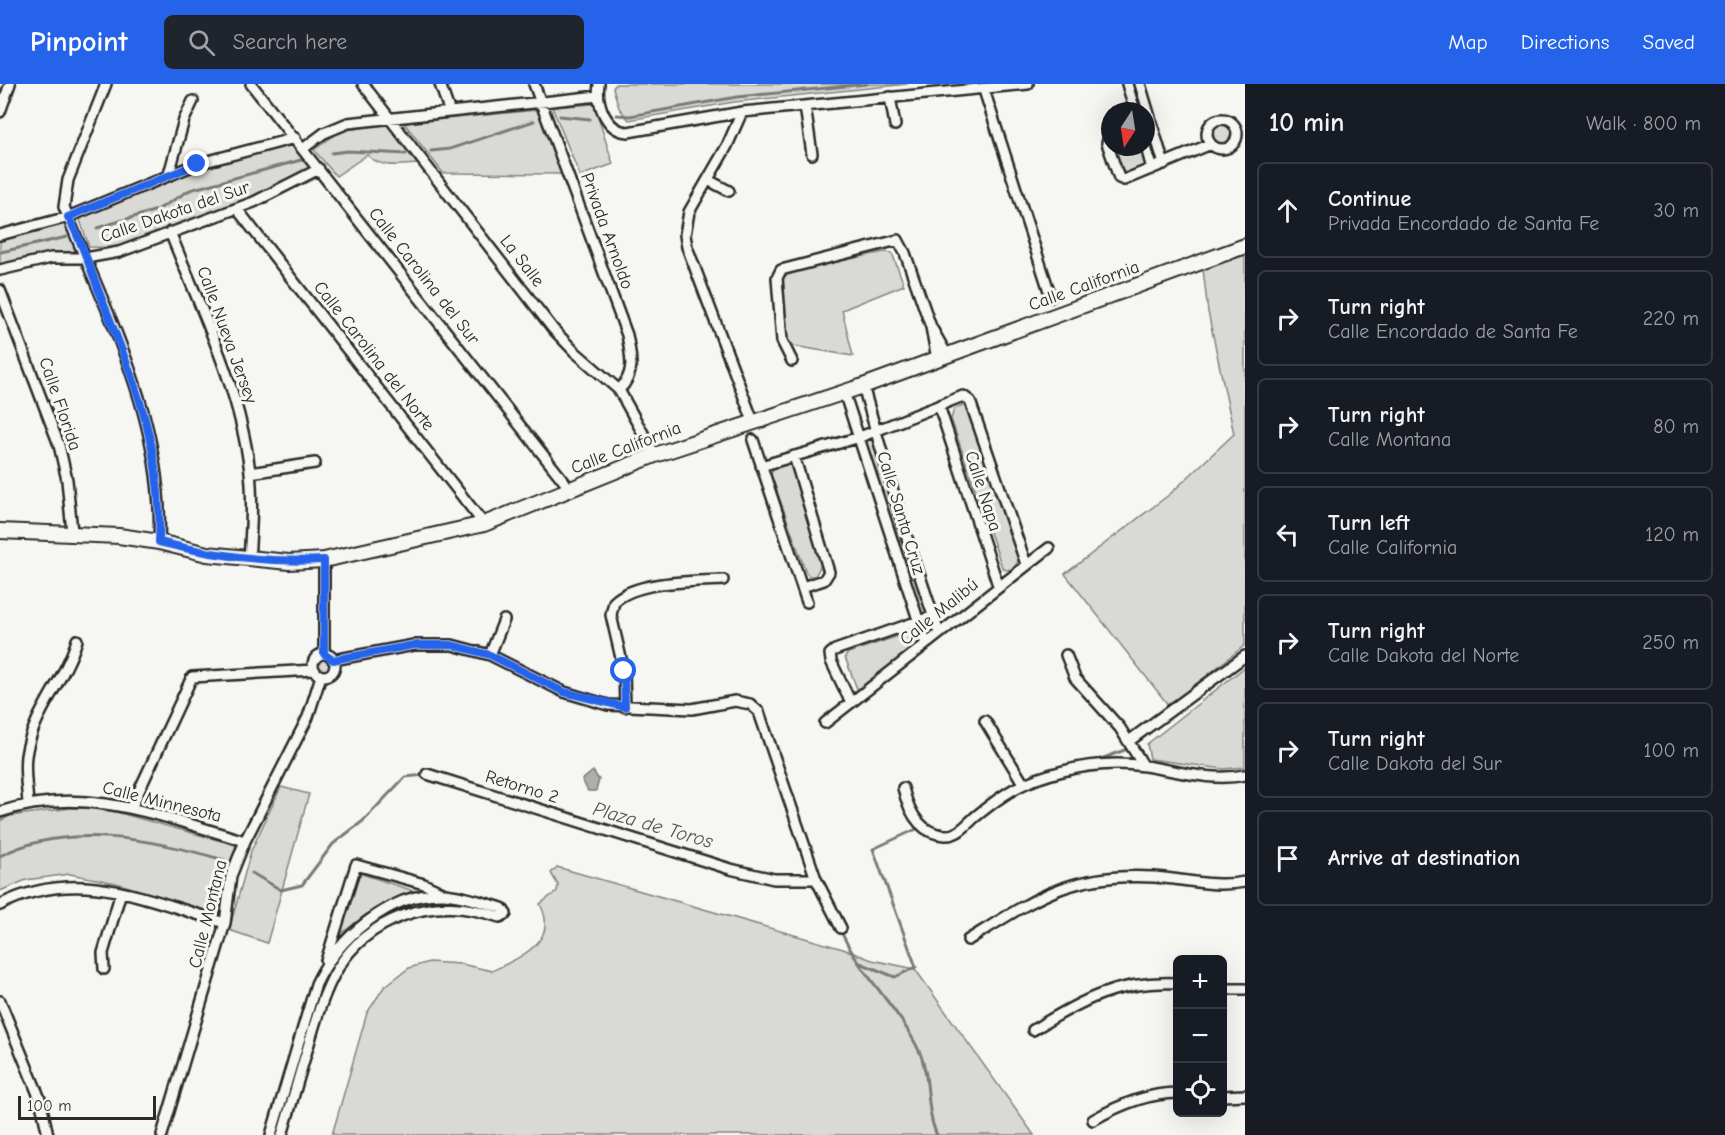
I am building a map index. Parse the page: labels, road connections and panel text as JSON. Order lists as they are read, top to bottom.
{
  "streets": {
    "main road": ["Calle California"],
    "street": [
      "Calle Dakota del Sur",
      "Privada Arnoldo",
      "La Salle",
      "Calle Carolina del Sur",
      "Calle Nueva Jersey",
      "Calle Carolina del Norte",
      "Calle Florida",
      "Calle Napa",
      "Calle Santa Cruz",
      "Calle Malibú",
      "Retorno 2",
      "Calle Minnesota",
      "Calle Montana"
    ]
  },
  "crossings": [
    ["Calle Dakota del Sur", "Calle Carolina del Sur"],
    ["Calle Dakota del Sur", "Calle Nueva Jersey"],
    ["Calle Dakota del Sur", "Calle Carolina del Norte"],
    ["Privada Arnoldo", "La Salle"],
    ["La Salle", "Calle California"],
    ["Calle Carolina del Sur", "Calle California"],
    ["Calle California", "Calle Nueva Jersey"],
    ["Calle California", "Calle Carolina del Norte"],
    ["Calle California", "Calle Florida"],
    ["Calle California", "Calle Santa Cruz"],
    ["Calle Napa", "Calle Malibú"],
    ["Calle Santa Cruz", "Calle Malibú"],
    ["Calle Minnesota", "Calle Montana"]
  ],
  "water": ["Plaza de Toros"],
  "scale_bar": "100 m",
  "north": "bottom",
  "page": {
    "header": "Pinpoint",
    "search": "Search here",
    "nav": ["Map", "Directions", "Saved"],
    "heading": ["10 min", "Walk · 800 m"],
    "list": [
      ["Continue", "Privada Encordado de Santa Fe", "30 m"],
      ["Turn right", "Calle Encordado de Santa Fe", "220 m"],
      ["Turn right", "Calle Montana", "80 m"],
      ["Turn left", "Calle California", "120 m"],
      ["Turn right", "Calle Dakota del Norte", "250 m"],
      ["Turn right", "Calle Dakota del Sur", "100 m"],
      "Arrive at destination"
    ],
    "map_buttons": ["+", "−"],
    "scale": "100 m"
  }
}
